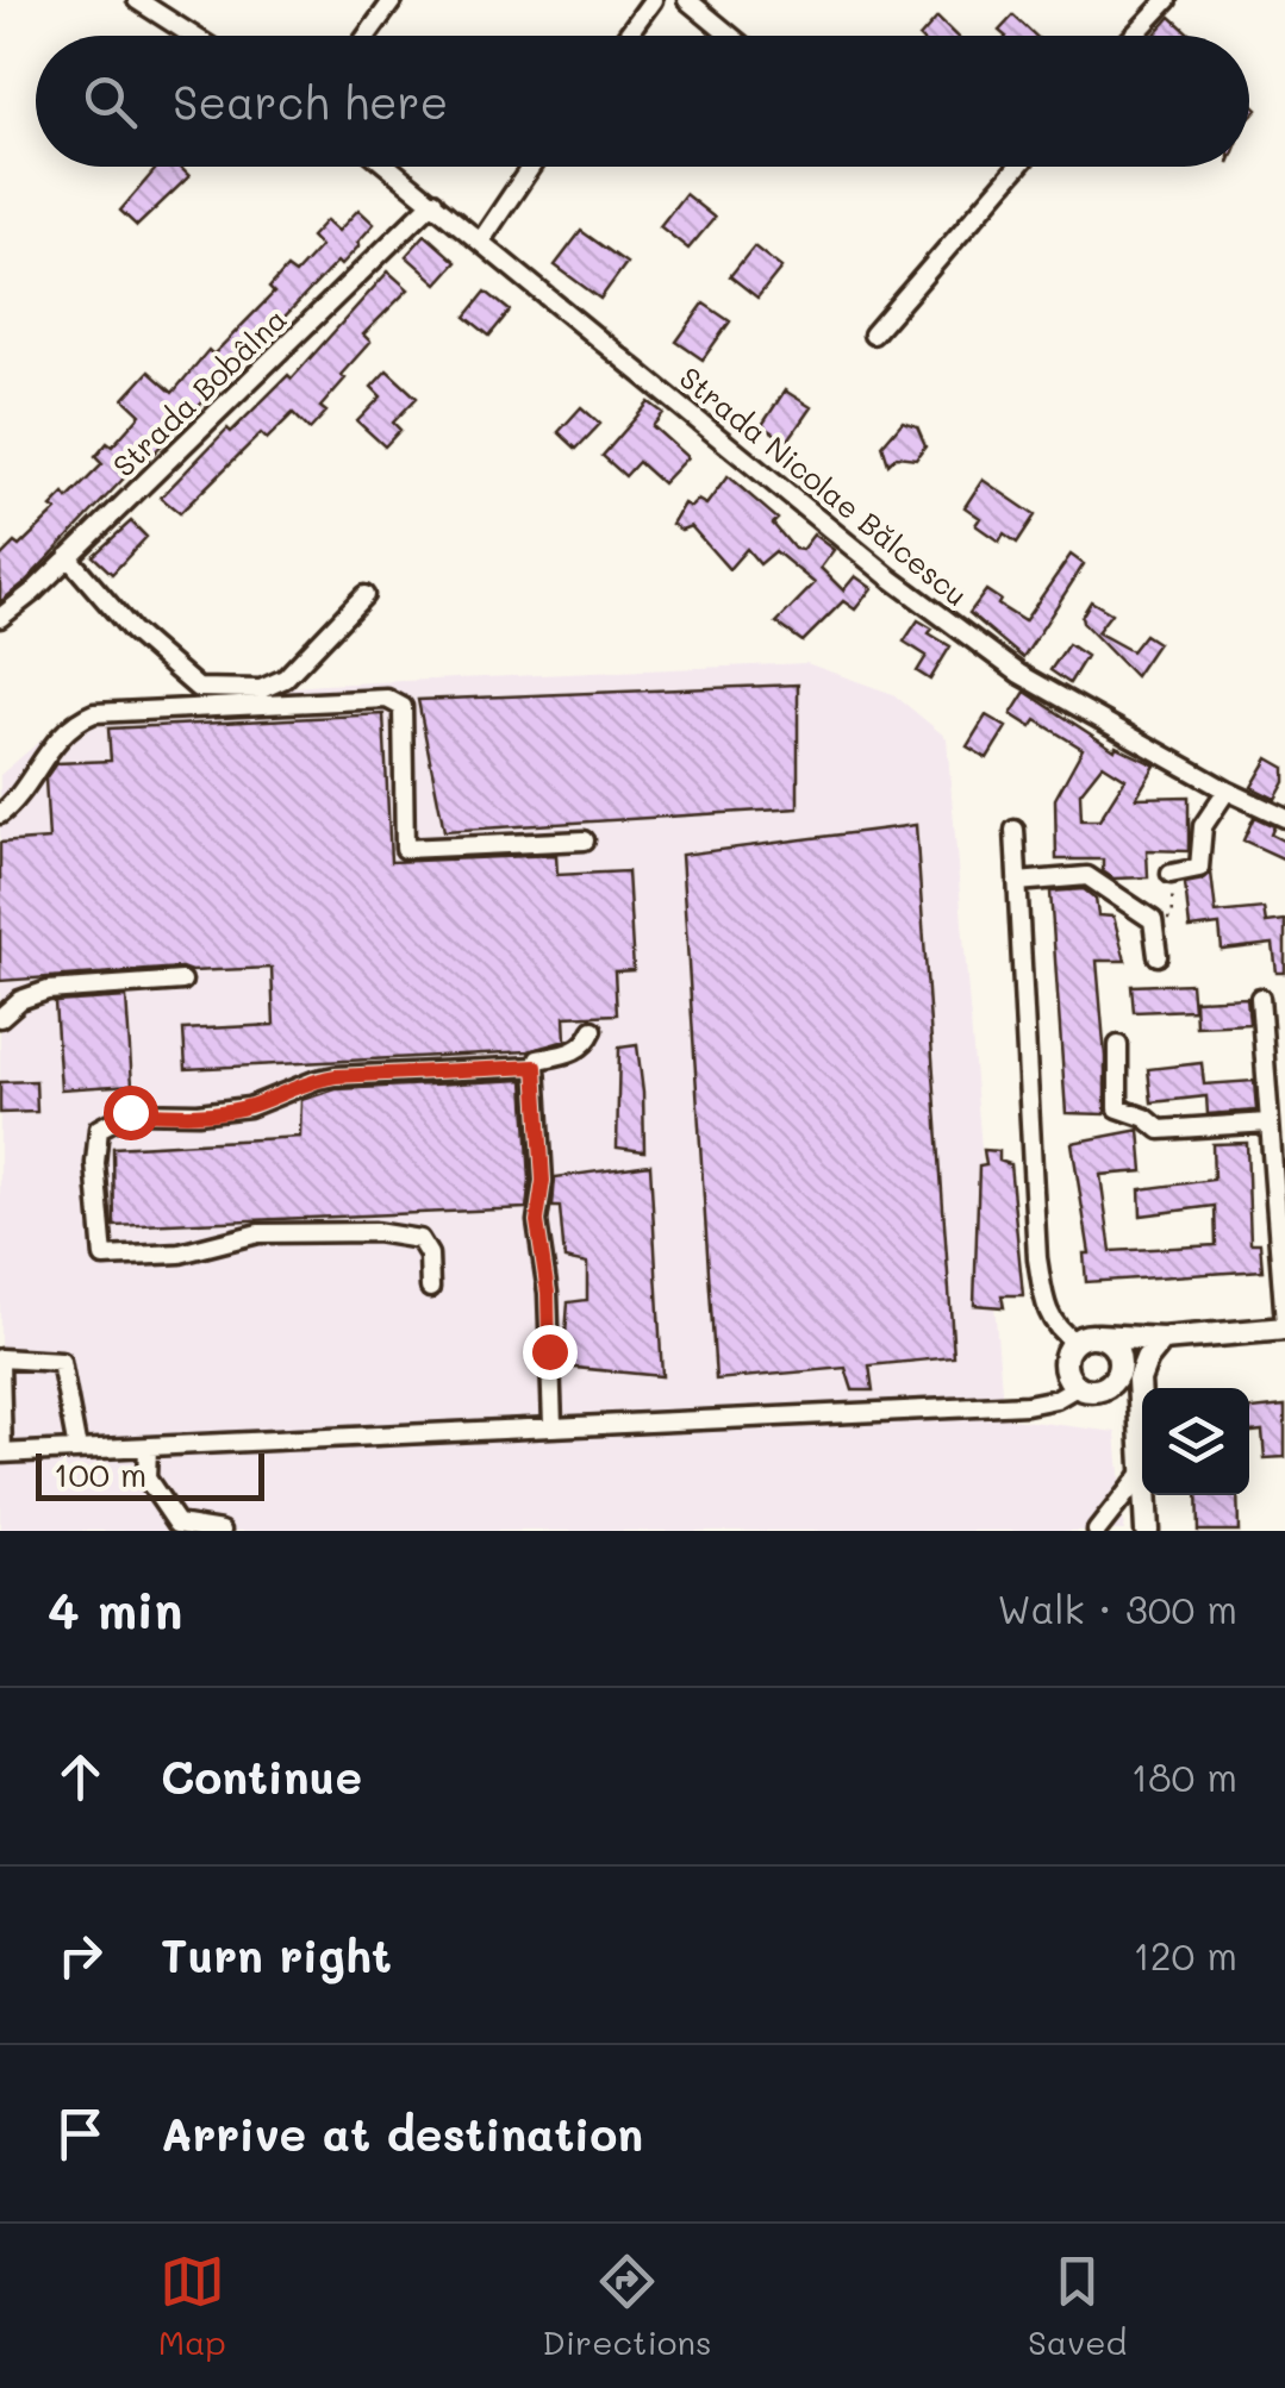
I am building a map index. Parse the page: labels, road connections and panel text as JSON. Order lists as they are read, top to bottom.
{
  "streets": {
    "street": ["Strada Bobâlna", "Strada Nicolae Bălcescu"]
  },
  "crossings": [
    ["Strada Bobâlna", "Strada Nicolae Bălcescu"]
  ],
  "scale_bar": "100 m",
  "page": {
    "search": "Search here",
    "scale": "100 m",
    "heading": ["4 min", "Walk · 300 m"],
    "list": [
      ["Continue", "180 m"],
      ["Turn right", "120 m"],
      "Arrive at destination"
    ],
    "nav": ["Map", "Directions", "Saved"]
  }
}
